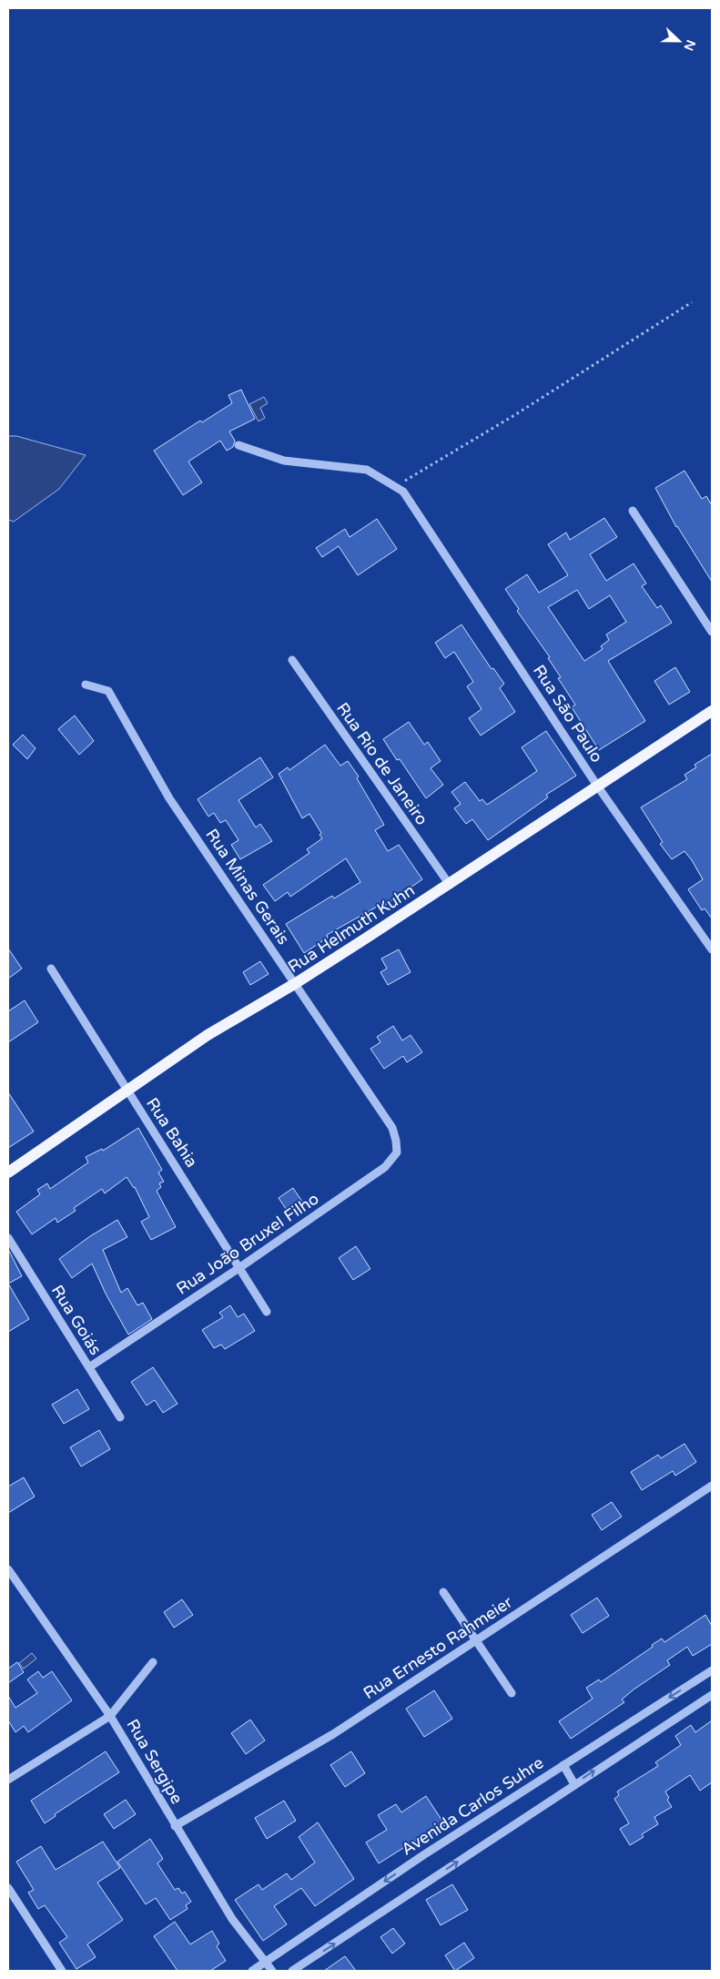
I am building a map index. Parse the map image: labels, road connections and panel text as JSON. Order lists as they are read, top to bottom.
{
  "streets": {
    "main road": ["Rua Helmuth Kuhn"],
    "street": [
      "Rua São Paulo",
      "Rua Rio de Janeiro",
      "Rua Minas Gerais",
      "Rua Bahia",
      "Rua João Bruxel Filho",
      "Rua Goiás",
      "Rua Ernesto Rahmeier",
      "Rua Sergipe",
      "Avenida Carlos Suhre"
    ]
  },
  "crossings": [
    ["Rua São Paulo", "Rua Helmuth Kuhn"],
    ["Rua Rio de Janeiro", "Rua Helmuth Kuhn"],
    ["Rua Minas Gerais", "Rua Helmuth Kuhn"],
    ["Rua Minas Gerais", "Rua João Bruxel Filho"],
    ["Rua Helmuth Kuhn", "Rua Bahia"],
    ["Rua Bahia", "Rua João Bruxel Filho"],
    ["Rua João Bruxel Filho", "Rua Goiás"],
    ["Rua Ernesto Rahmeier", "Rua Sergipe"],
    ["Rua Sergipe", "Avenida Carlos Suhre"]
  ],
  "north": "right"
}
